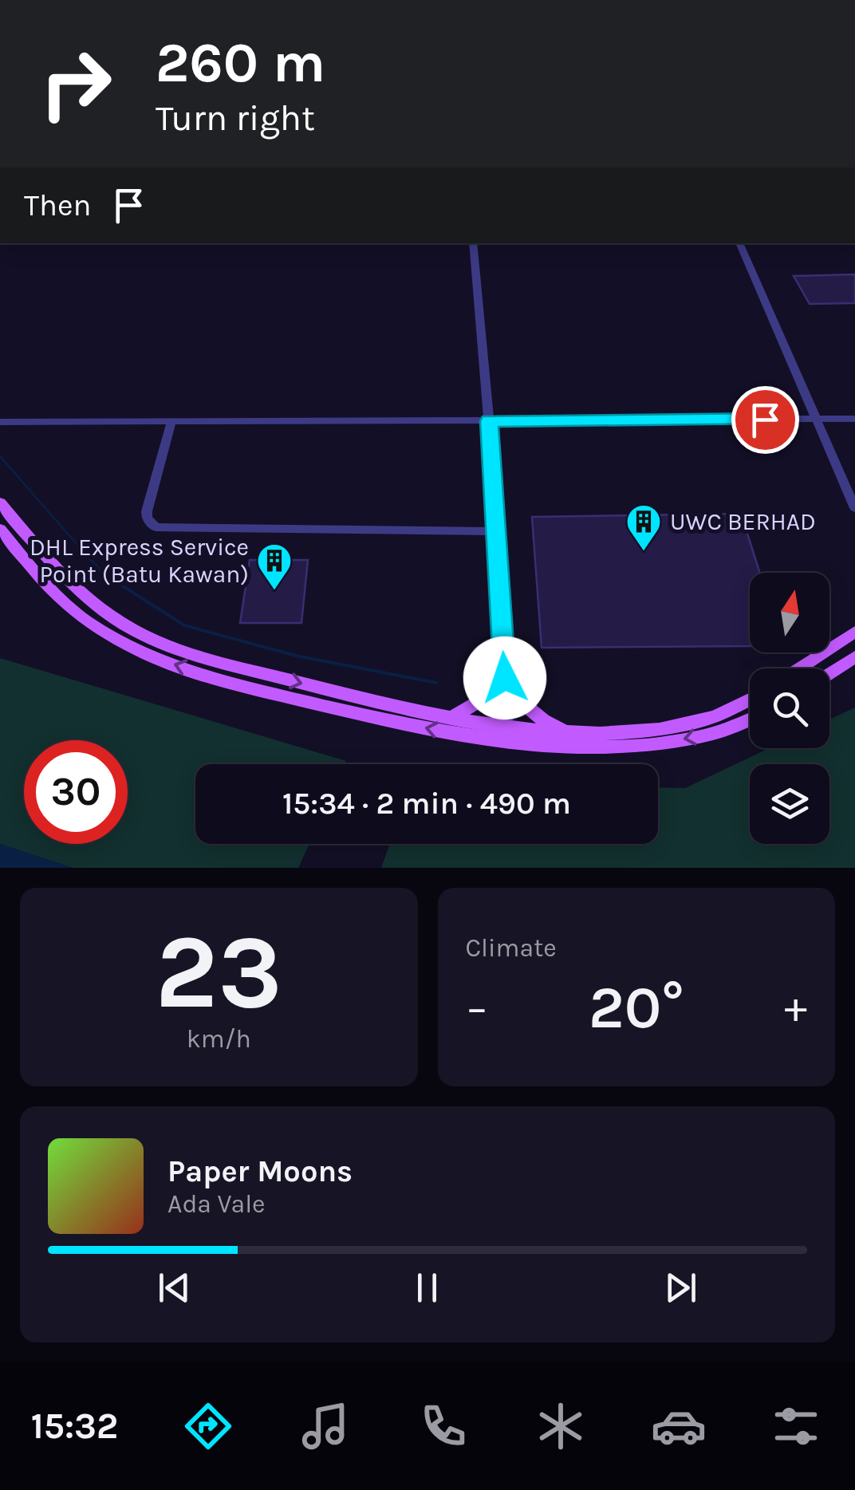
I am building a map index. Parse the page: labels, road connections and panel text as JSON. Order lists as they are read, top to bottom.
{
  "places": {
    "building": ["UWC BERHAD", "DHL Express Service Point (Batu Kawan)"]
  },
  "north": "top",
  "page": {
    "turn": ["260 m", "Turn right"],
    "then": "Then",
    "limit": "30",
    "trip": "15:34 · 2 min · 490 m",
    "tile": [
      ["23", "km/h"],
      "Climate"
    ],
    "heat": ["−", "20°", "+"],
    "song": ["Paper Moons", "Ada Vale"],
    "tabs": "15:32"
  }
}
